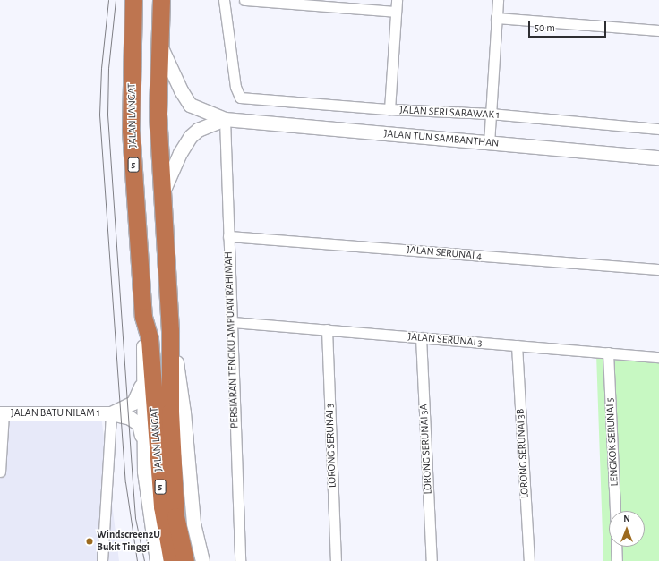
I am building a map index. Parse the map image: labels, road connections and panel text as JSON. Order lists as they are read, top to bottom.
{
  "streets": {
    "highway": ["JALAN LANGAT", "5"],
    "main road": ["JALAN TUN SAMBANTHAN", "JALAN BATU NILAM 1"],
    "street": [
      "JALAN SERI SARAWAK 1",
      "JALAN SERUNAI 4",
      "PERSIARAN TENGKU AMPUAN RAHIMAH",
      "JALAN SERUNAI 3",
      "LENGKOK SERUNAI 5",
      "LORONG SERUNAI 3",
      "LORONG SERUNAI 3A",
      "LORONG SERUNAI 3B"
    ]
  },
  "crossings": [
    ["JALAN LANGAT", "JALAN TUN SAMBANTHAN"],
    ["JALAN LANGAT", "5"],
    ["JALAN TUN SAMBANTHAN", "5"],
    ["JALAN TUN SAMBANTHAN", "PERSIARAN TENGKU AMPUAN RAHIMAH"],
    ["JALAN SERUNAI 4", "PERSIARAN TENGKU AMPUAN RAHIMAH"],
    ["PERSIARAN TENGKU AMPUAN RAHIMAH", "JALAN SERUNAI 3"],
    ["JALAN SERUNAI 3", "LENGKOK SERUNAI 5"],
    ["JALAN SERUNAI 3", "LORONG SERUNAI 3"],
    ["JALAN SERUNAI 3", "LORONG SERUNAI 3A"],
    ["JALAN SERUNAI 3", "LORONG SERUNAI 3B"]
  ],
  "places": ["Windscreen2U Bukit Tinggi"],
  "scale_bar": "50 m",
  "north": "top"
}
